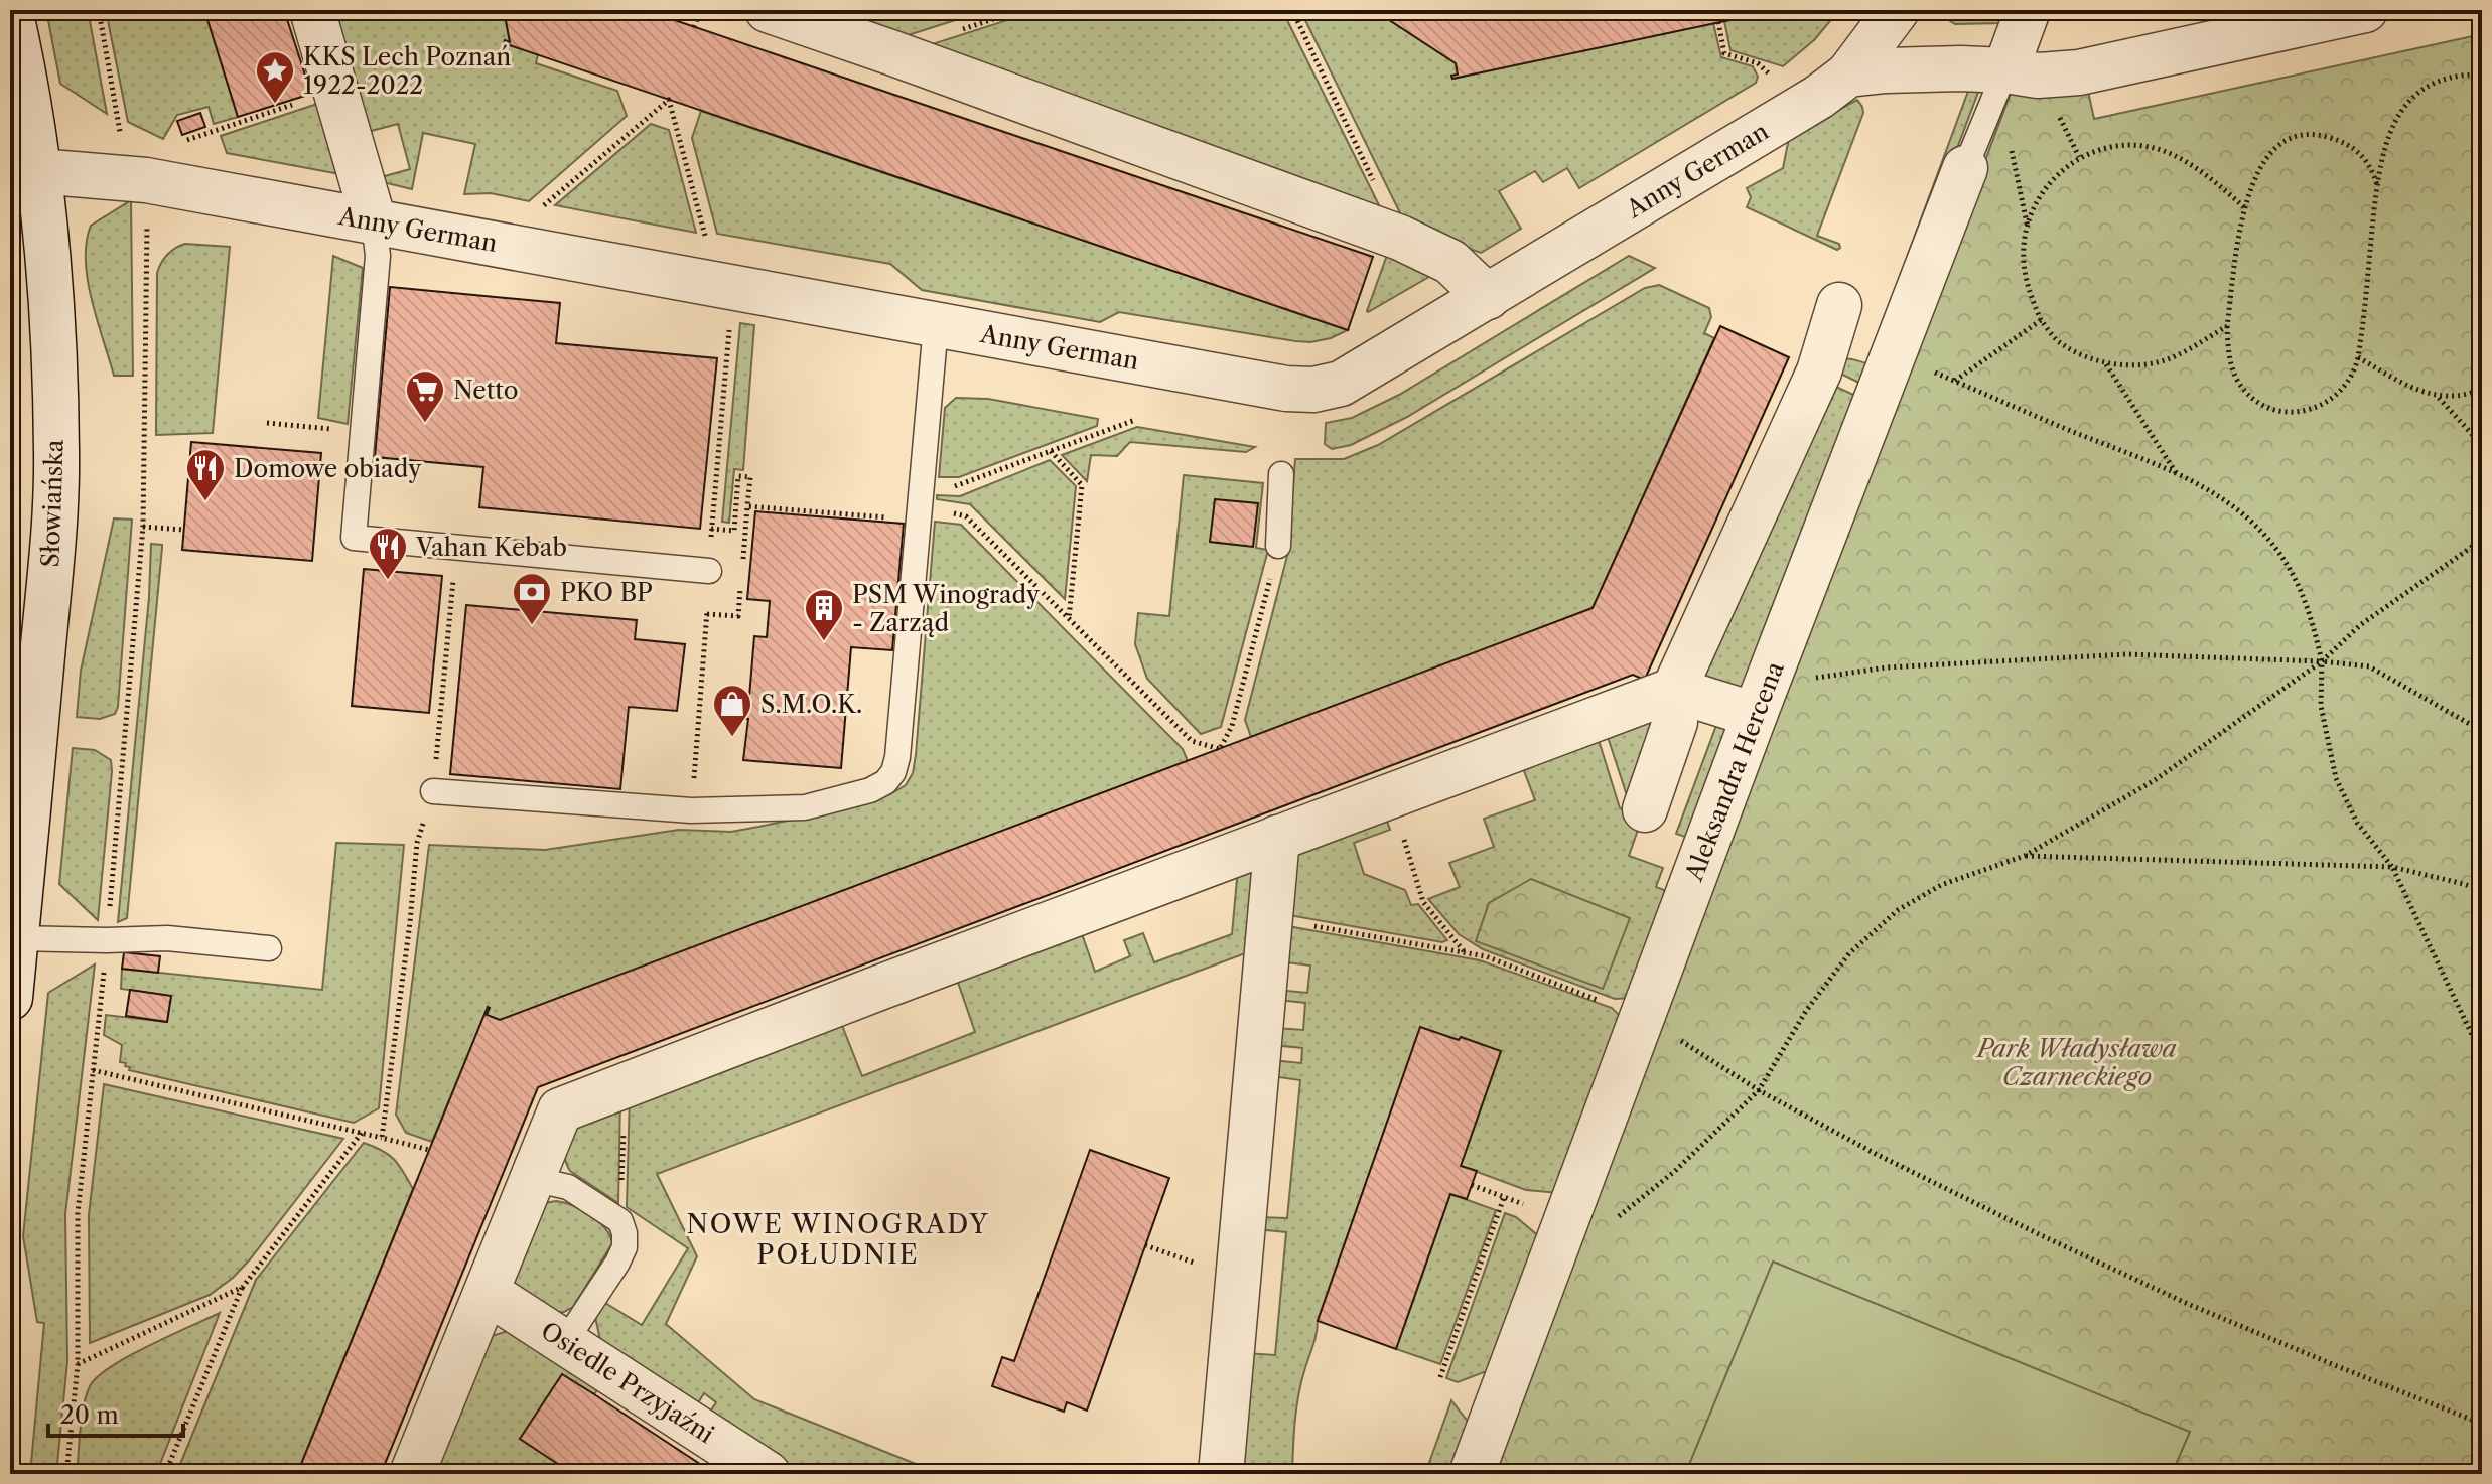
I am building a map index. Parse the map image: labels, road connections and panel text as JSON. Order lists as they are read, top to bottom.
{
  "streets": {
    "street": [
      "Anny German",
      "Słowiańska",
      "Aleksandra Hercena",
      "Osiedle Przyjaźni"
    ]
  },
  "crossings": [
    ["Anny German", "Słowiańska"]
  ],
  "districts": ["NOWE WINOGRADY POŁUDNIE"],
  "parks": ["Park Władysława Czarneckiego"],
  "places": {
    "place": ["KKS Lech Poznań 1922-2022"],
    "supermarket": ["Netto"],
    "restaurant": ["Domowe obiady", "Vahan Kebab"],
    "bank": ["PKO BP"],
    "building": ["PSM Winogrady - Zarząd"],
    "shop": ["S.M.O.K."]
  },
  "scale_bar": "20 m"
}
